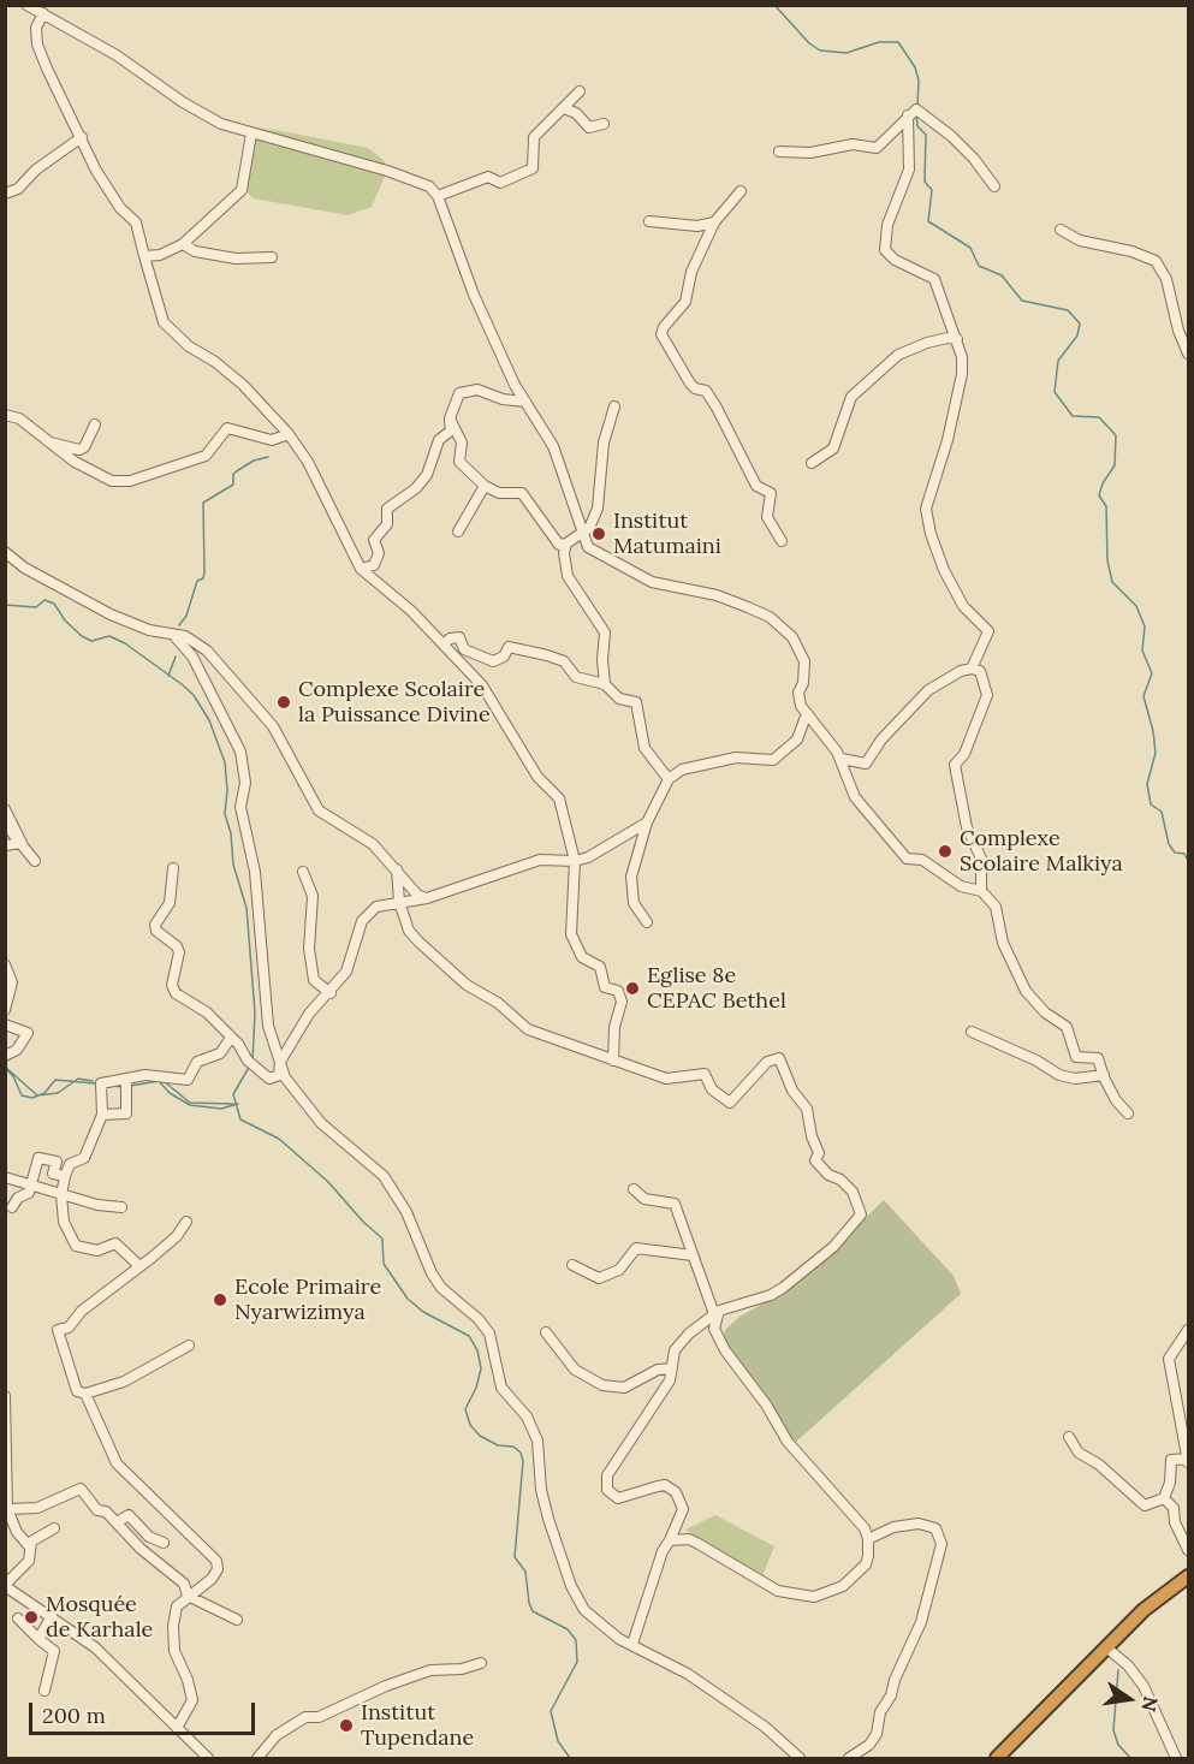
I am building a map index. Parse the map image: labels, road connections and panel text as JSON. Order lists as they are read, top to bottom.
{
  "places": [
    "Institut Matumaini",
    "Complexe Scolaire la Puissance Divine",
    "Complexe Scolaire Malkiya",
    "Eglise 8e CEPAC Bethel",
    "Ecole Primaire Nyarwizimya",
    "Mosquée de Karhale",
    "Institut Tupendane"
  ],
  "scale_bar": "200 m",
  "north": "right"
}
